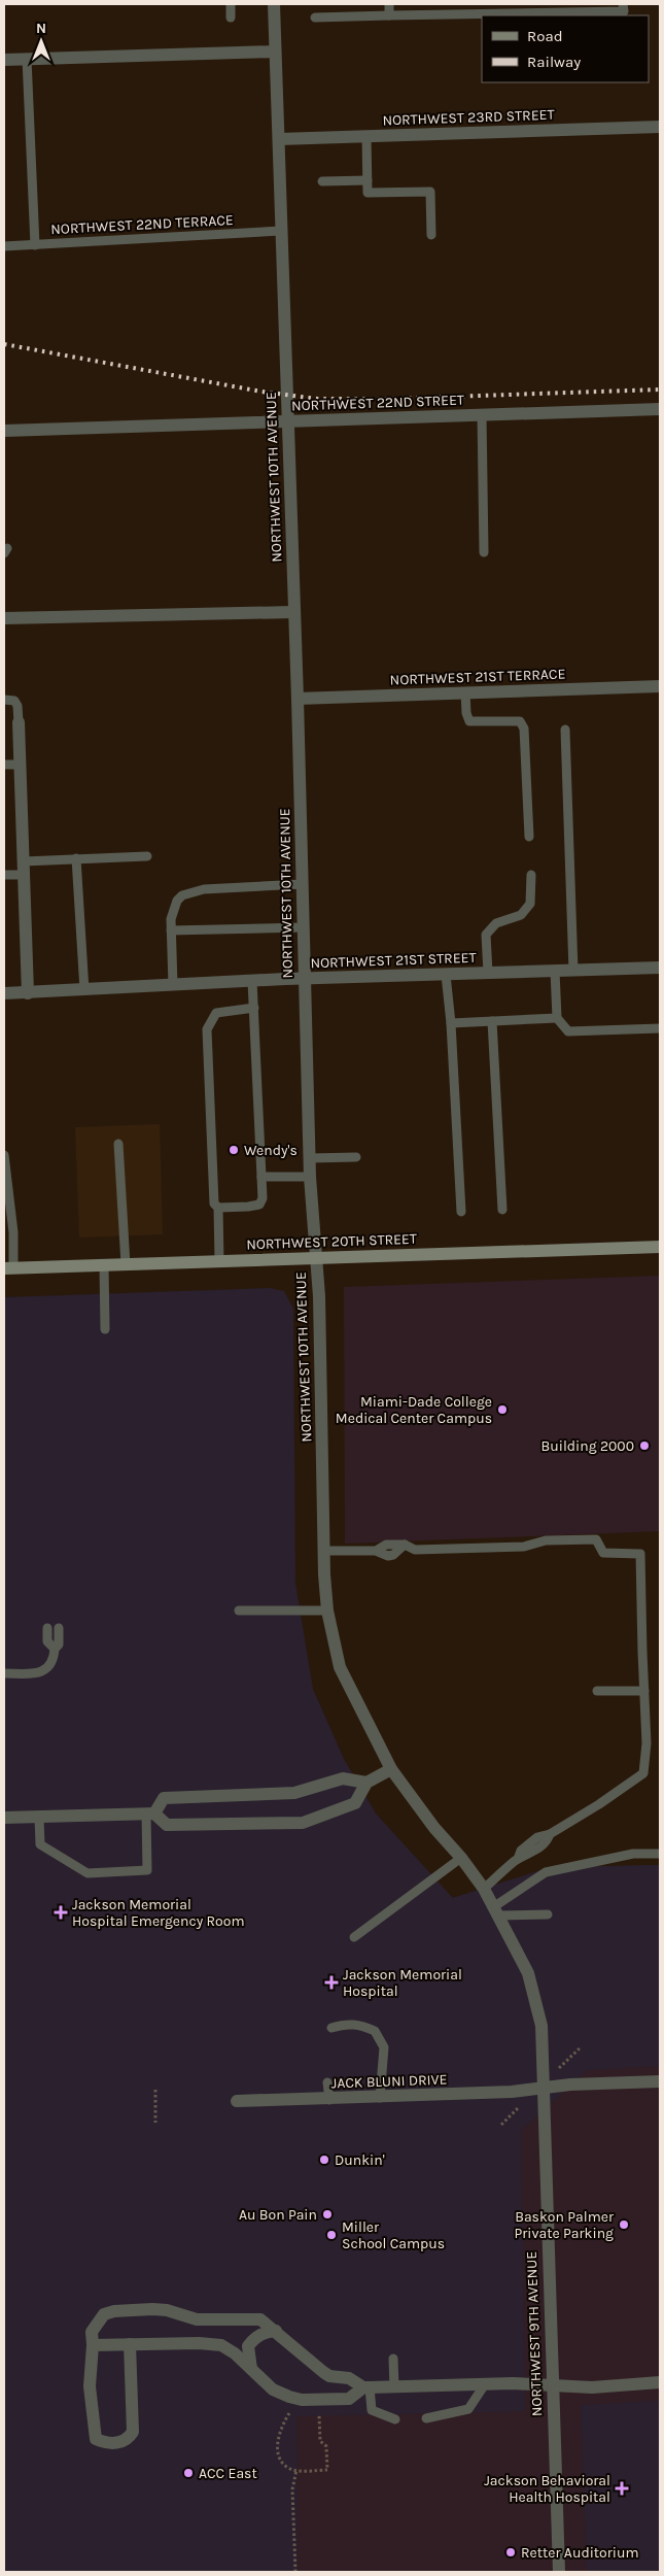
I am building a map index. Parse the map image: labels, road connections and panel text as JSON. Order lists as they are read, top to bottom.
{
  "streets": {
    "main road": ["NORTHWEST 20TH STREET"],
    "street": [
      "NORTHWEST 23RD STREET",
      "NORTHWEST 22ND STREET",
      "NORTHWEST 10TH AVENUE",
      "NORTHWEST 21ST TERRACE",
      "NORTHWEST 21ST STREET",
      "JACK BLUNI DRIVE",
      "NORTHWEST 9TH AVENUE"
    ],
    "lane": ["NORTHWEST 22ND TERRACE"]
  },
  "crossings": [
    ["NORTHWEST 23RD STREET", "NORTHWEST 10TH AVENUE"],
    ["NORTHWEST 22ND TERRACE", "NORTHWEST 10TH AVENUE"],
    ["NORTHWEST 22ND STREET", "NORTHWEST 10TH AVENUE"],
    ["NORTHWEST 10TH AVENUE", "NORTHWEST 21ST TERRACE"],
    ["NORTHWEST 10TH AVENUE", "NORTHWEST 21ST STREET"],
    ["NORTHWEST 10TH AVENUE", "NORTHWEST 20TH STREET"],
    ["NORTHWEST 10TH AVENUE", "NORTHWEST 9TH AVENUE"],
    ["JACK BLUNI DRIVE", "NORTHWEST 9TH AVENUE"]
  ],
  "places": {
    "other": [
      "Wendy's",
      "Miami-Dade College Medical Center Campus",
      "Building 2000",
      "Dunkin'",
      "Au Bon Pain",
      "Baskon Palmer Private Parking",
      "Miller School Campus",
      "ACC East",
      "Retter Auditorium"
    ],
    "health": ["Jackson Memorial Hospital Emergency Room", "Jackson Memorial Hospital", "Jackson Behavioral Health Hospital"]
  },
  "legend": ["Road", "Railway"],
  "north": "top"
}
